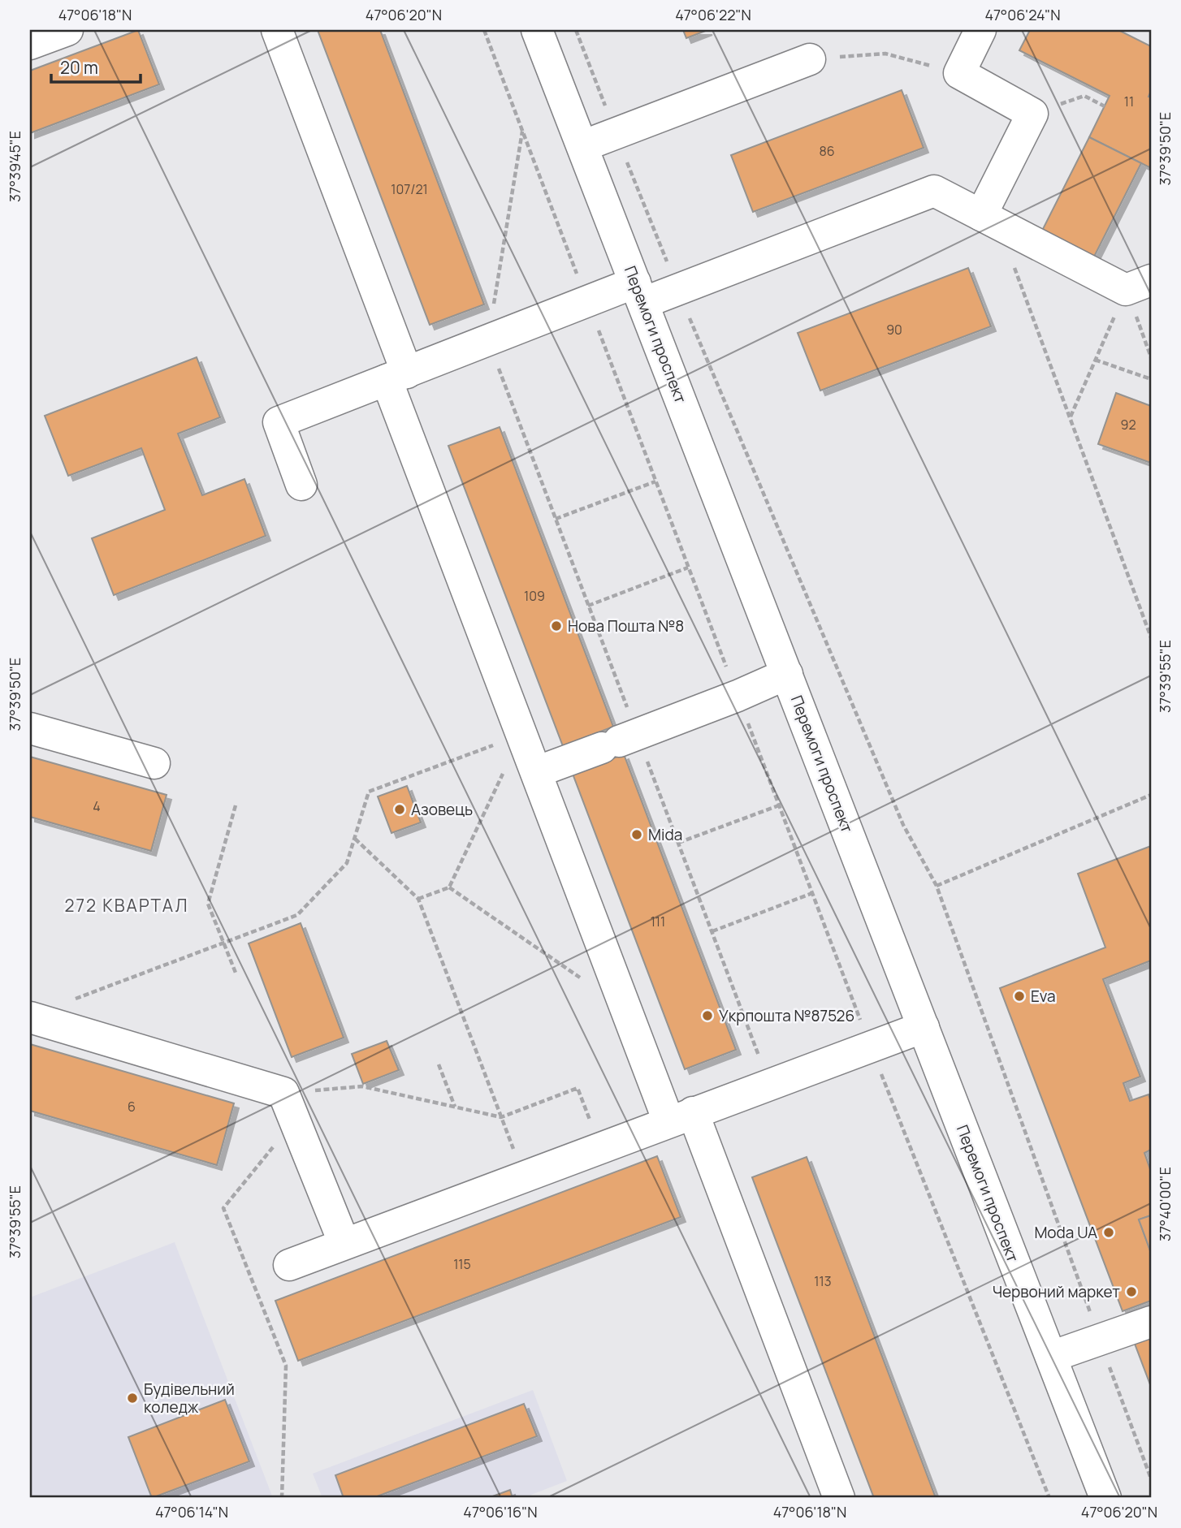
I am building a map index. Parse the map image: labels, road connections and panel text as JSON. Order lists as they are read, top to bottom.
{
  "streets": {
    "street": ["Перемоги проспект"]
  },
  "districts": ["272 КВАРТАЛ"],
  "places": [
    "Нова Пошта №8",
    "Азовець",
    "Mida",
    "Eva",
    "Укрпошта №87526",
    "Moda UA",
    "Червоний маркет",
    "Будівельний коледж"
  ],
  "house_numbers": [
    "11",
    "86",
    "107/21",
    "90",
    "92",
    "109",
    "4",
    "111",
    "6",
    "115",
    "113"
  ],
  "scale_bar": "20 m",
  "coordinates": [
    "47°06'18\"N",
    "47°06'20\"N",
    "47°06'22\"N",
    "47°06'24\"N",
    "37°39'50\"E",
    "37°39'45\"E",
    "37°39'55\"E",
    "37°40'00\"E",
    "47°06'14\"N",
    "47°06'16\"N"
  ]
}
